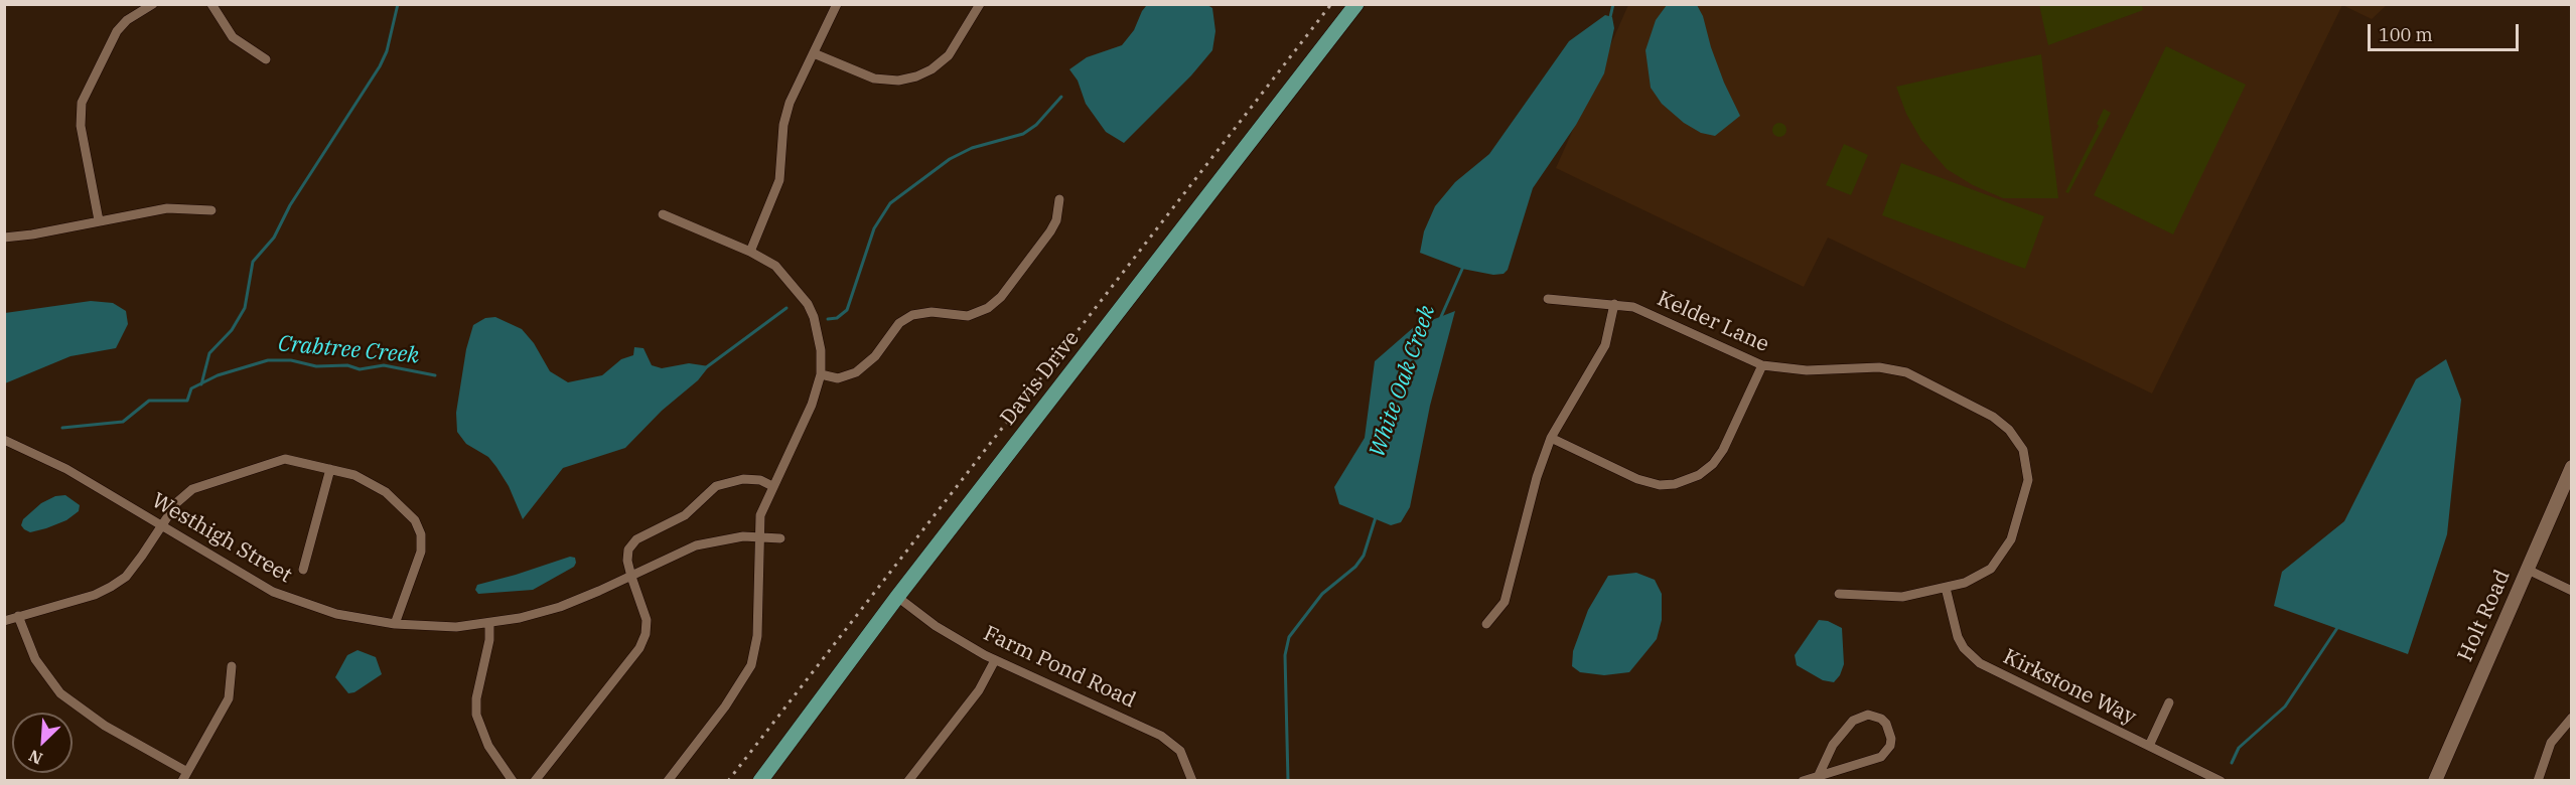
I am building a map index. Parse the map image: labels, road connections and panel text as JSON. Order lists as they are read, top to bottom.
{
  "streets": {
    "main road": ["Davis Drive"],
    "street": [
      "Kelder Lane",
      "Westhigh Street",
      "Holt Road",
      "Farm Pond Road",
      "Kirkstone Way"
    ]
  },
  "crossings": [
    ["Kelder Lane", "Kirkstone Way"],
    ["Davis Drive", "Farm Pond Road"]
  ],
  "water": ["Crabtree Creek", "White Oak Creek"],
  "scale_bar": "100 m",
  "north": "bottom left"
}
